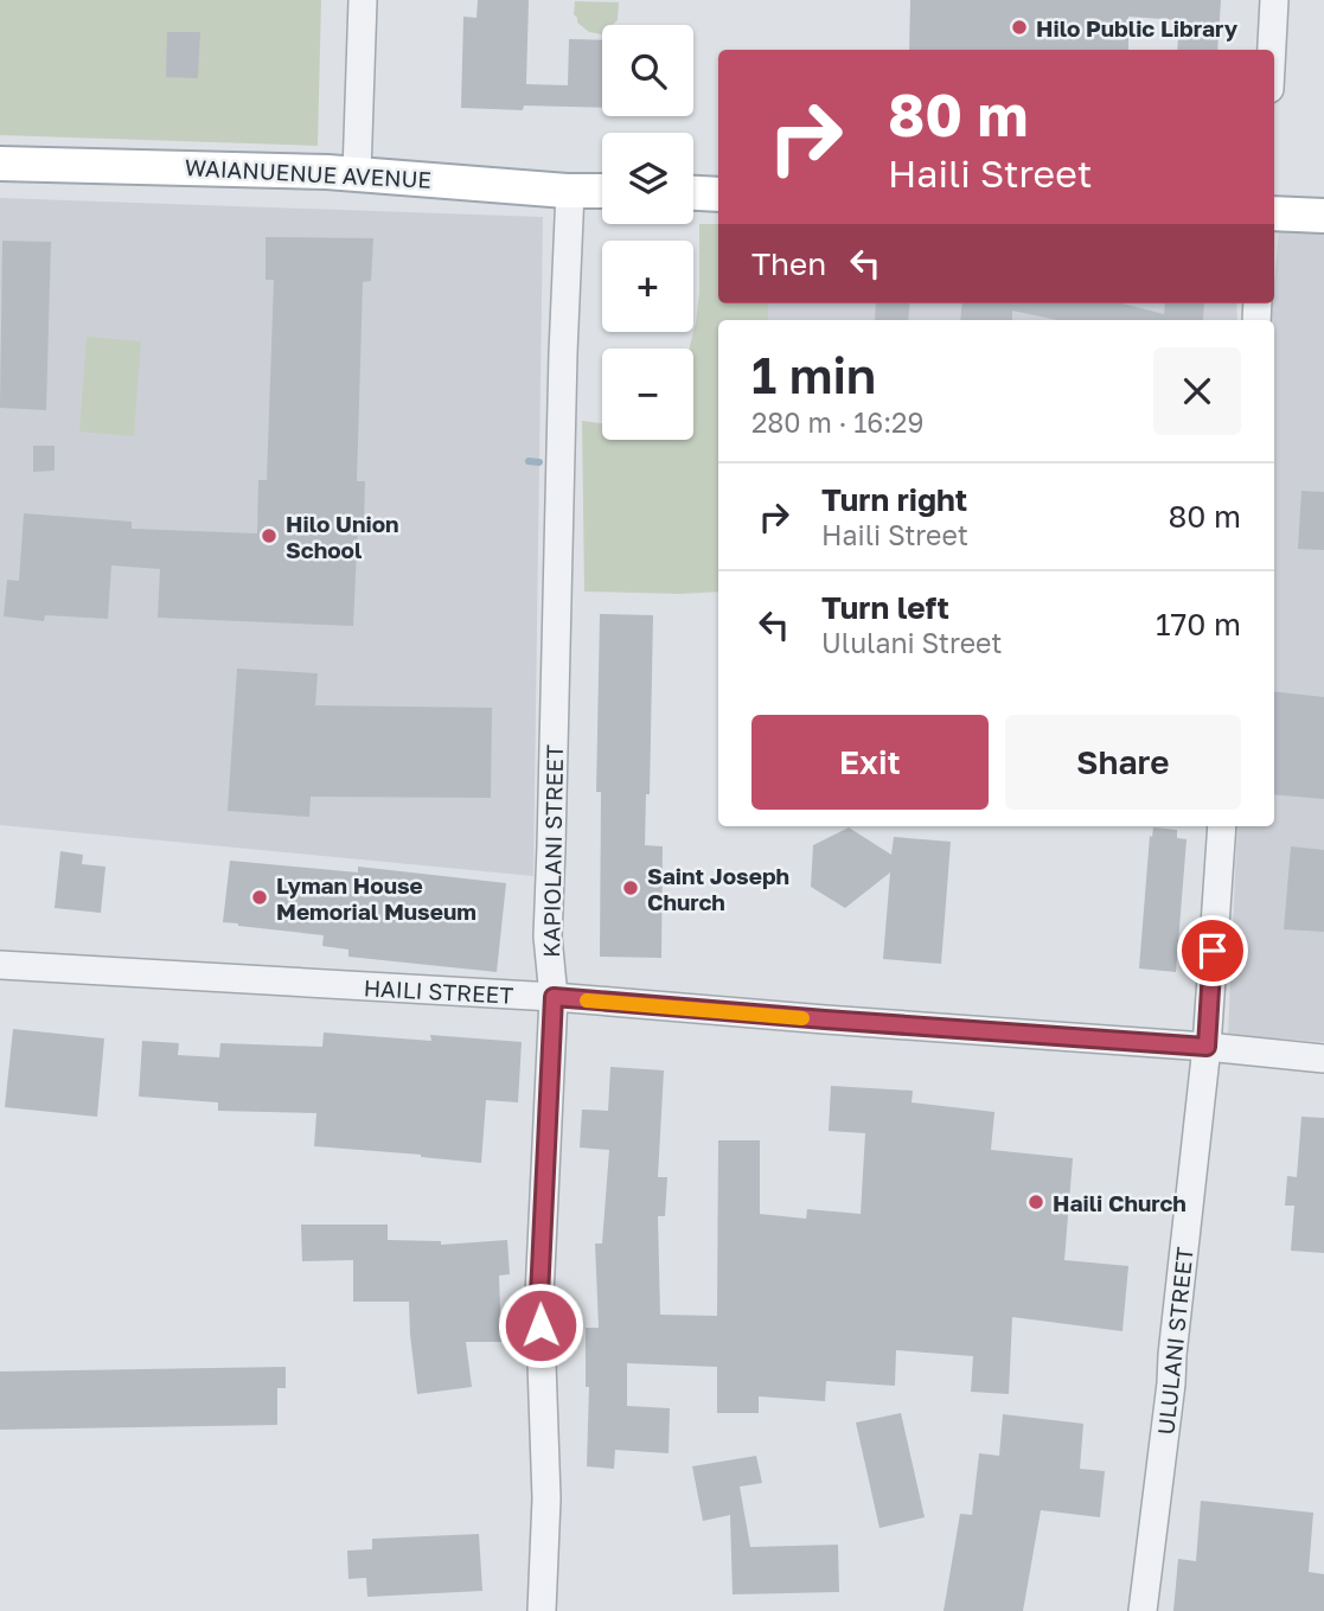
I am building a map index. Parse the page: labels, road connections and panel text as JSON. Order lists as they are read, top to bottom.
{
  "streets": {
    "main road": ["WAIANUENUE AVENUE"],
    "street": ["KAPIOLANI STREET", "HAILI STREET", "ULULANI STREET"]
  },
  "crossings": [
    ["WAIANUENUE AVENUE", "KAPIOLANI STREET"],
    ["KAPIOLANI STREET", "HAILI STREET"],
    ["HAILI STREET", "ULULANI STREET"]
  ],
  "places": [
    "Hilo Public Library",
    "Hilo Union School",
    "Saint Joseph Church",
    "Lyman House Memorial Museum",
    "Haili Church"
  ],
  "page": {
    "map_buttons": ["+", "−"],
    "turn": ["80 m", "Haili Street"],
    "then": "Then",
    "heading": ["1 min", "280 m · 16:29"],
    "list": [
      {
        "name": "Turn right",
        "note": "Haili Street",
        "value": "80 m"
      },
      {
        "name": "Turn left",
        "note": "Ululani Street",
        "value": "170 m"
      }
    ],
    "buttons": ["Exit", "Share"]
  }
}
